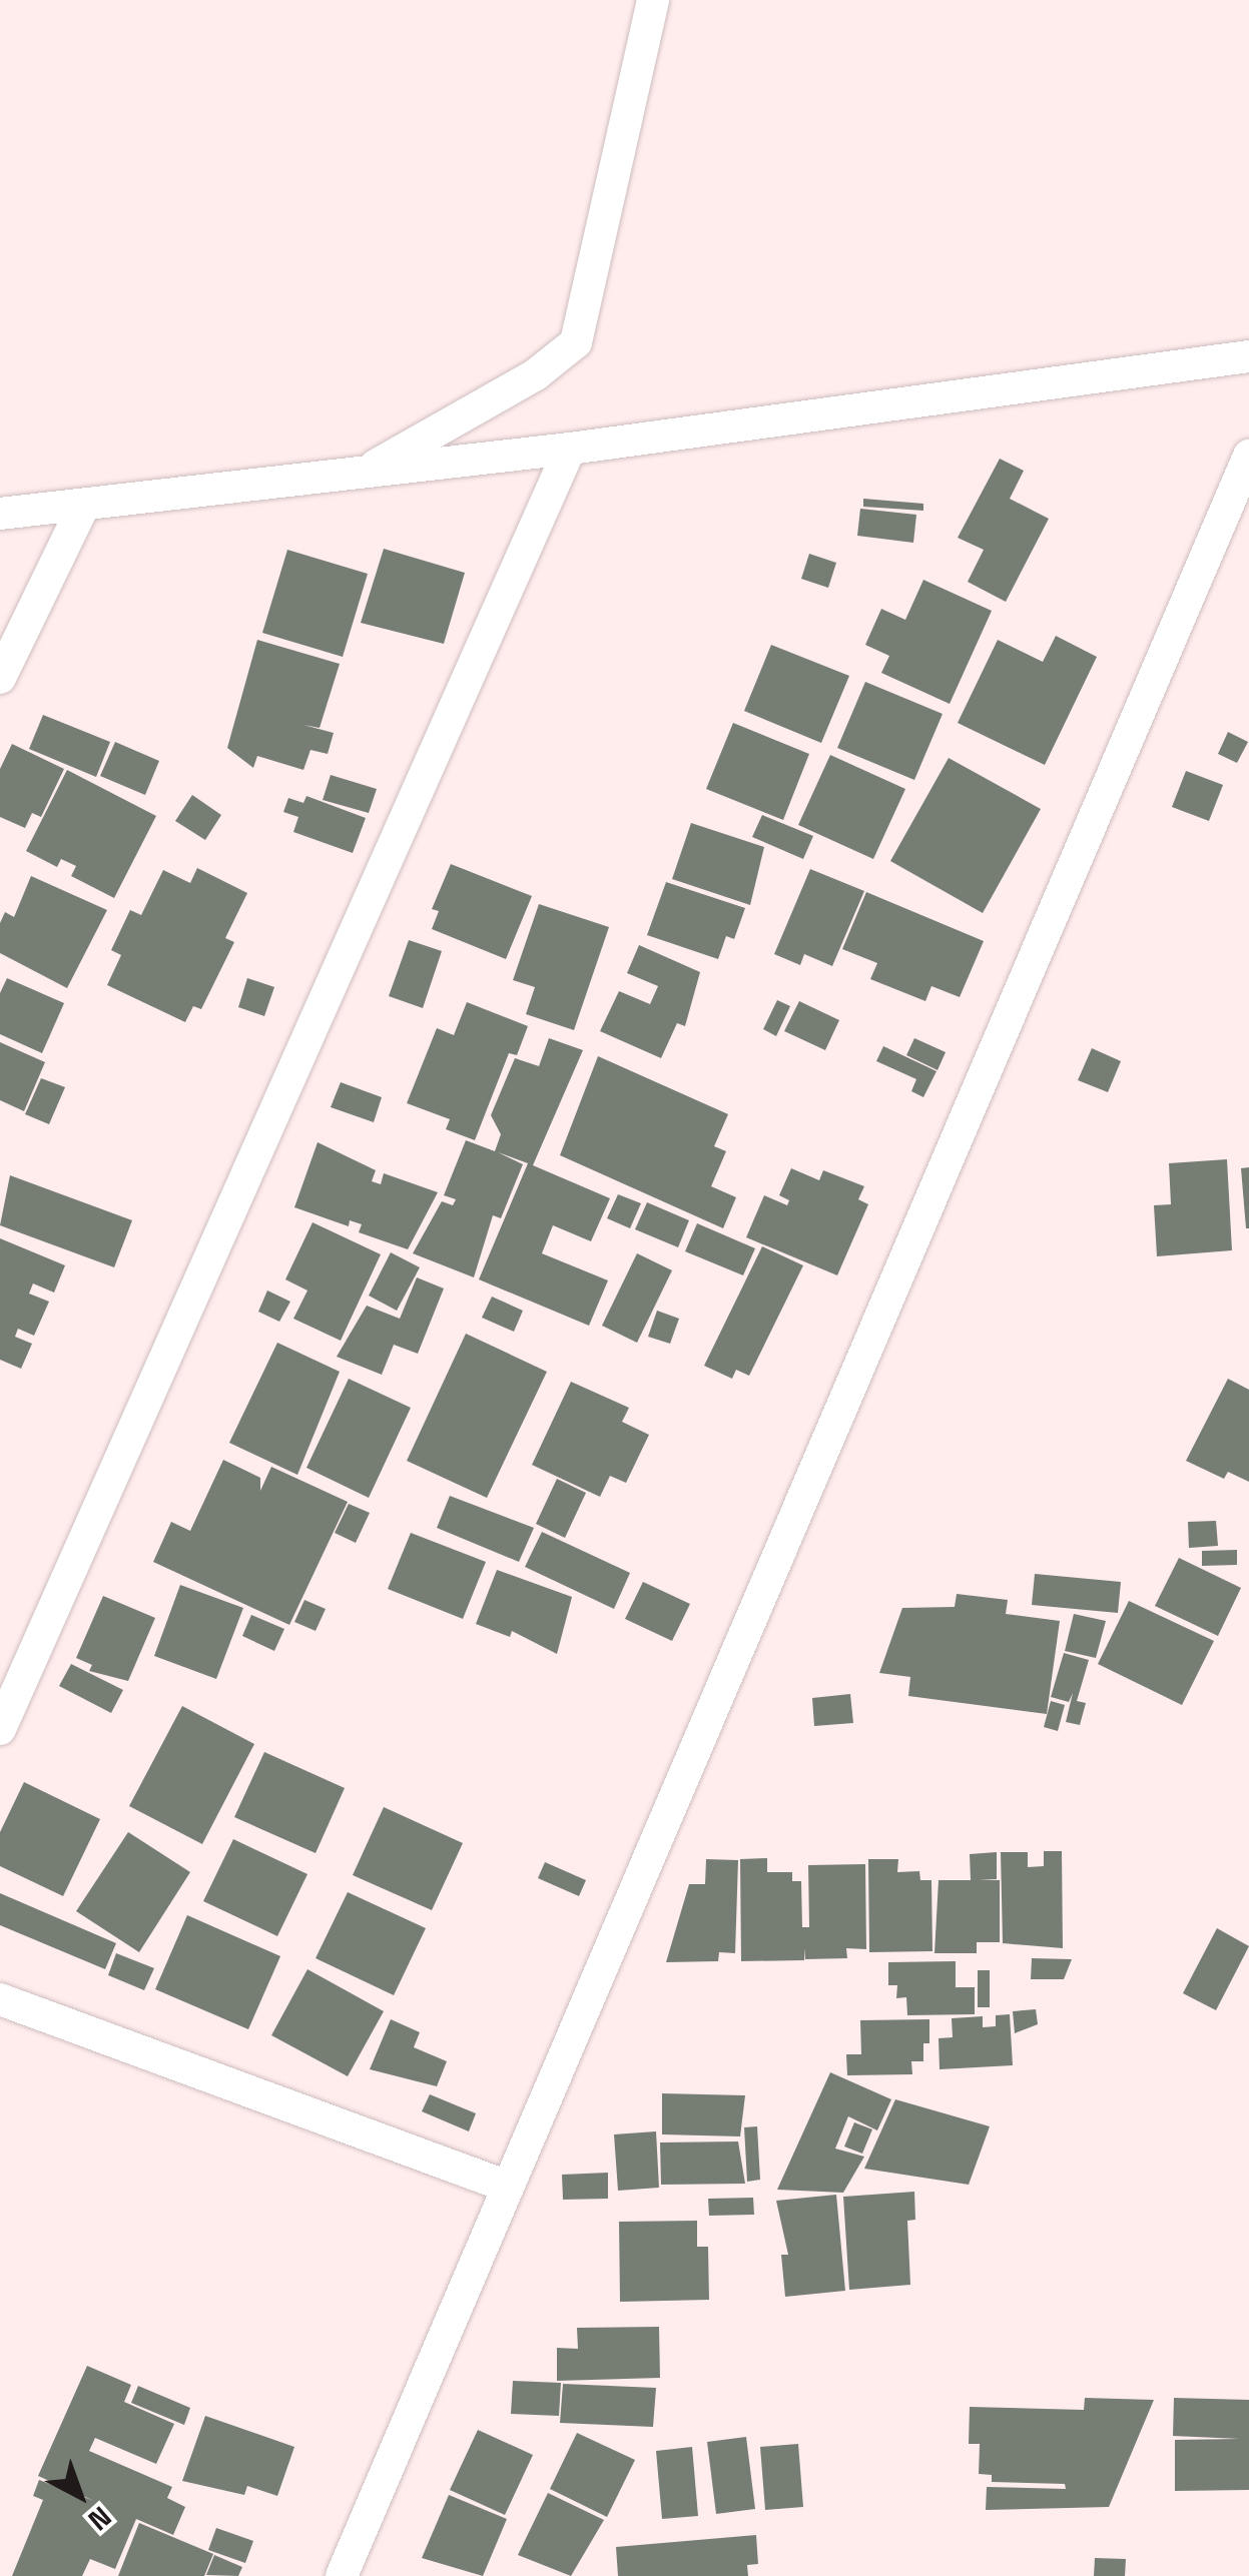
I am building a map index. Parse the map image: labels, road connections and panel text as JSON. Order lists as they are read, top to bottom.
{
  "north": "bottom right"
}
